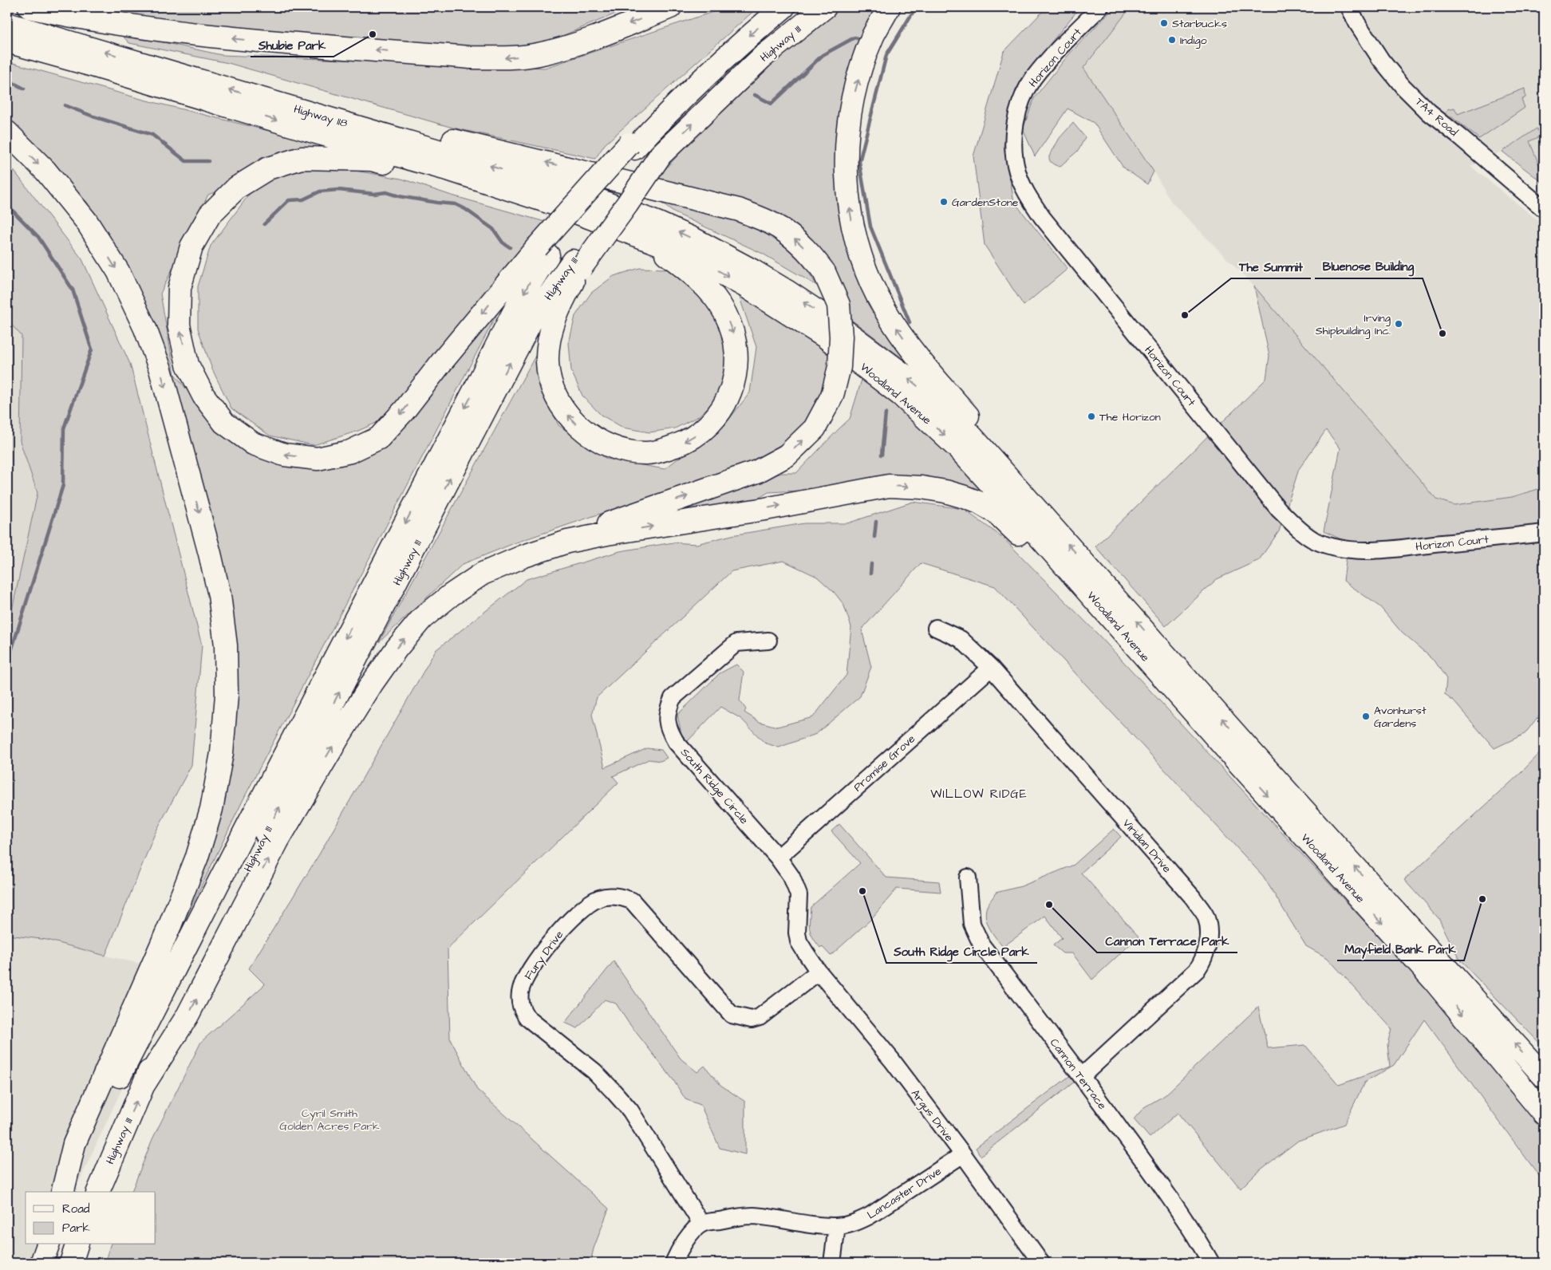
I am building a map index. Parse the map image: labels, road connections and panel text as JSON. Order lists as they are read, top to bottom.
{
  "streets": {
    "highway": ["Highway 111", "Highway 118", "Woodland Avenue"],
    "street": [
      "Horizon Court",
      "TA4 Road",
      "Promise Grove",
      "South Ridge Circle",
      "Viridian Drive",
      "Fury Drive",
      "Cannon Terrace",
      "Argus Drive",
      "Lancaster Drive"
    ]
  },
  "crossings": [
    ["Highway 118", "Woodland Avenue"],
    ["Promise Grove", "South Ridge Circle"],
    ["Promise Grove", "Viridian Drive"],
    ["South Ridge Circle", "Fury Drive"],
    ["South Ridge Circle", "Argus Drive"],
    ["Viridian Drive", "Cannon Terrace"],
    ["Fury Drive", "Argus Drive"],
    ["Fury Drive", "Lancaster Drive"],
    ["Argus Drive", "Lancaster Drive"]
  ],
  "districts": ["WILLOW RIDGE"],
  "parks": ["Cyril Smith Golden Acres Park"],
  "places": [
    "Starbucks",
    "Shubie Park",
    "Indigo",
    "GardenStone",
    "The Summit",
    "Irving Shipbuilding Inc.",
    "Bluenose Building",
    "The Horizon",
    "Avonhurst Gardens",
    "South Ridge Circle Park",
    "Mayfield Bank Park",
    "Cannon Terrace Park"
  ],
  "legend": ["Road", "Park"]
}
